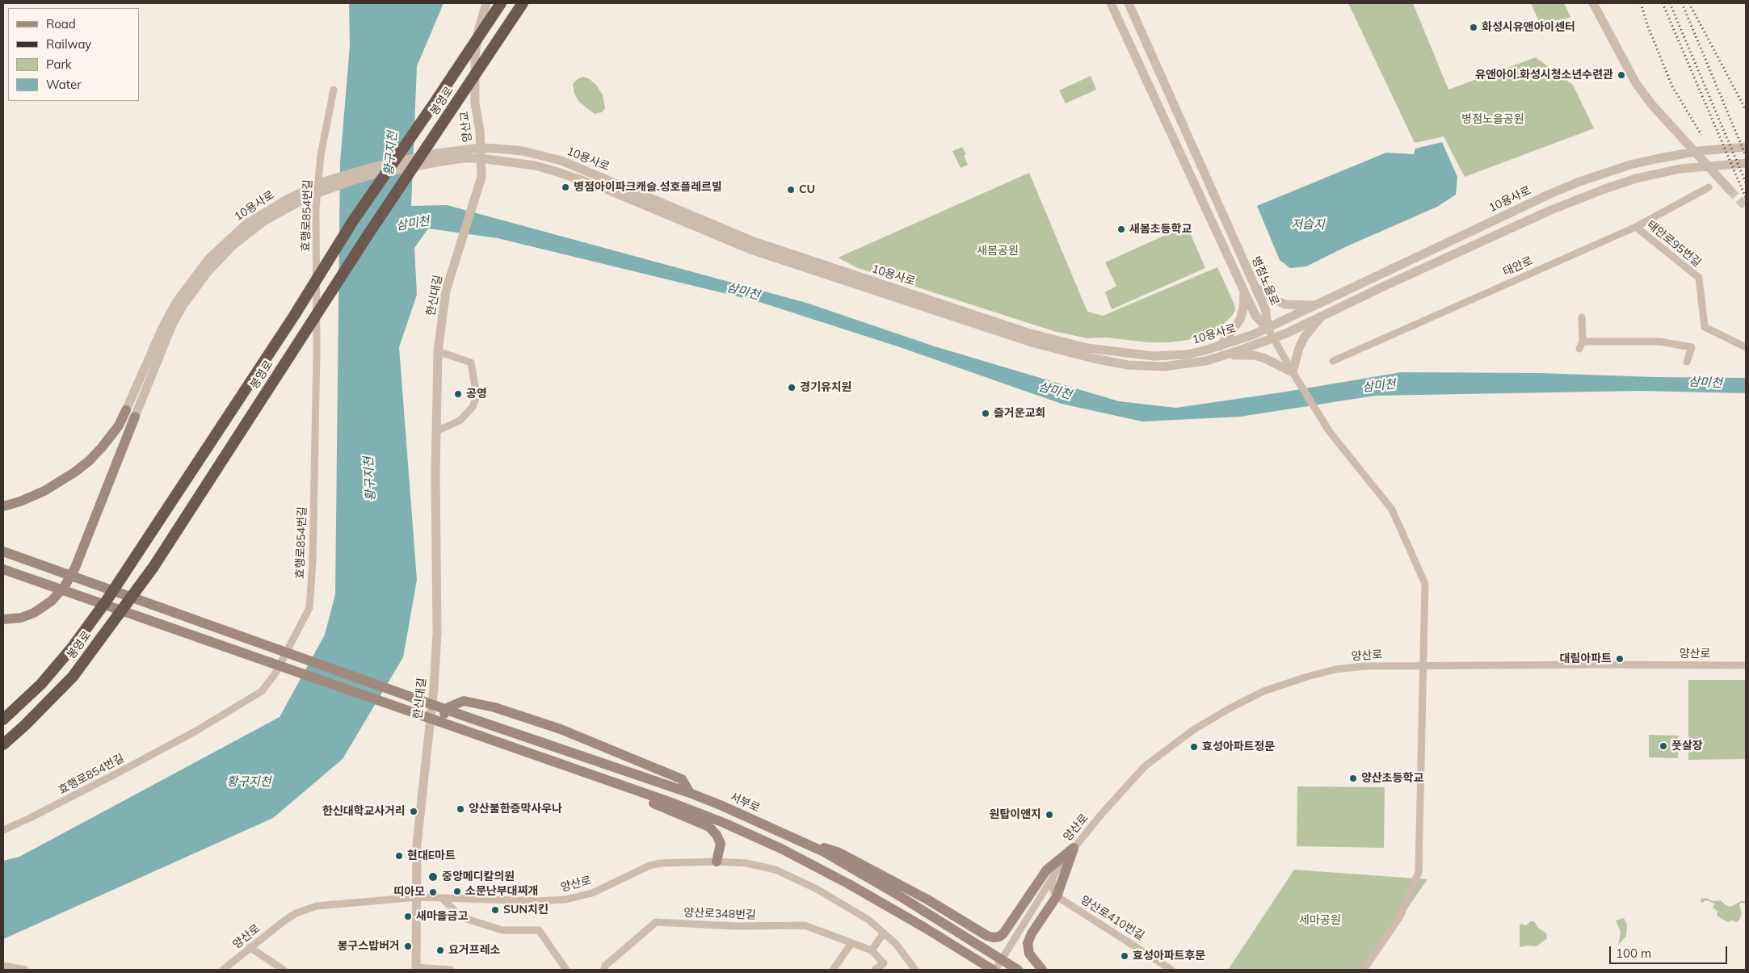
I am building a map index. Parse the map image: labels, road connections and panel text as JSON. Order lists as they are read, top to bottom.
{
  "streets": {
    "highway": ["봉영로"],
    "main road": ["서부로"],
    "street": [
      "양산교",
      "10용사로",
      "효행로854번길",
      "태안로95번길",
      "태안로",
      "병점노을로",
      "한신대길",
      "양산로",
      "양산로348번길",
      "양산로410번길"
    ]
  },
  "crossings": [
    ["양산교", "10용사로"],
    ["양산교", "한신대길"],
    ["10용사로", "병점노을로"],
    ["태안로95번길", "태안로"],
    ["한신대길", "양산로"]
  ],
  "water": ["황구지천", "삼미천", "저습지"],
  "parks": ["병점노을공원", "새봄공원", "세마공원"],
  "places": [
    "화성시유앤아이센터",
    "유앤아이.화성시청소년수련관",
    "병점아이파크캐슬.성호플레르빌",
    "CU",
    "새봄초등학교",
    "경기유치원",
    "공영",
    "즐거운교회",
    "대림아파트",
    "풋살장",
    "효성아파트정문",
    "양산초등학교",
    "양산불한증막사우나",
    "한신대학교사거리",
    "원탑이앤지",
    "현대E마트",
    "중앙메디칼의원",
    "소문난부대찌개",
    "띠아모",
    "SUN치킨",
    "새마을금고",
    "봉구스밥버거",
    "요거프레소",
    "효성아파트후문"
  ],
  "legend": [
    "Road",
    "Railway",
    "Park",
    "Water"
  ],
  "scale_bar": "100 m"
}
